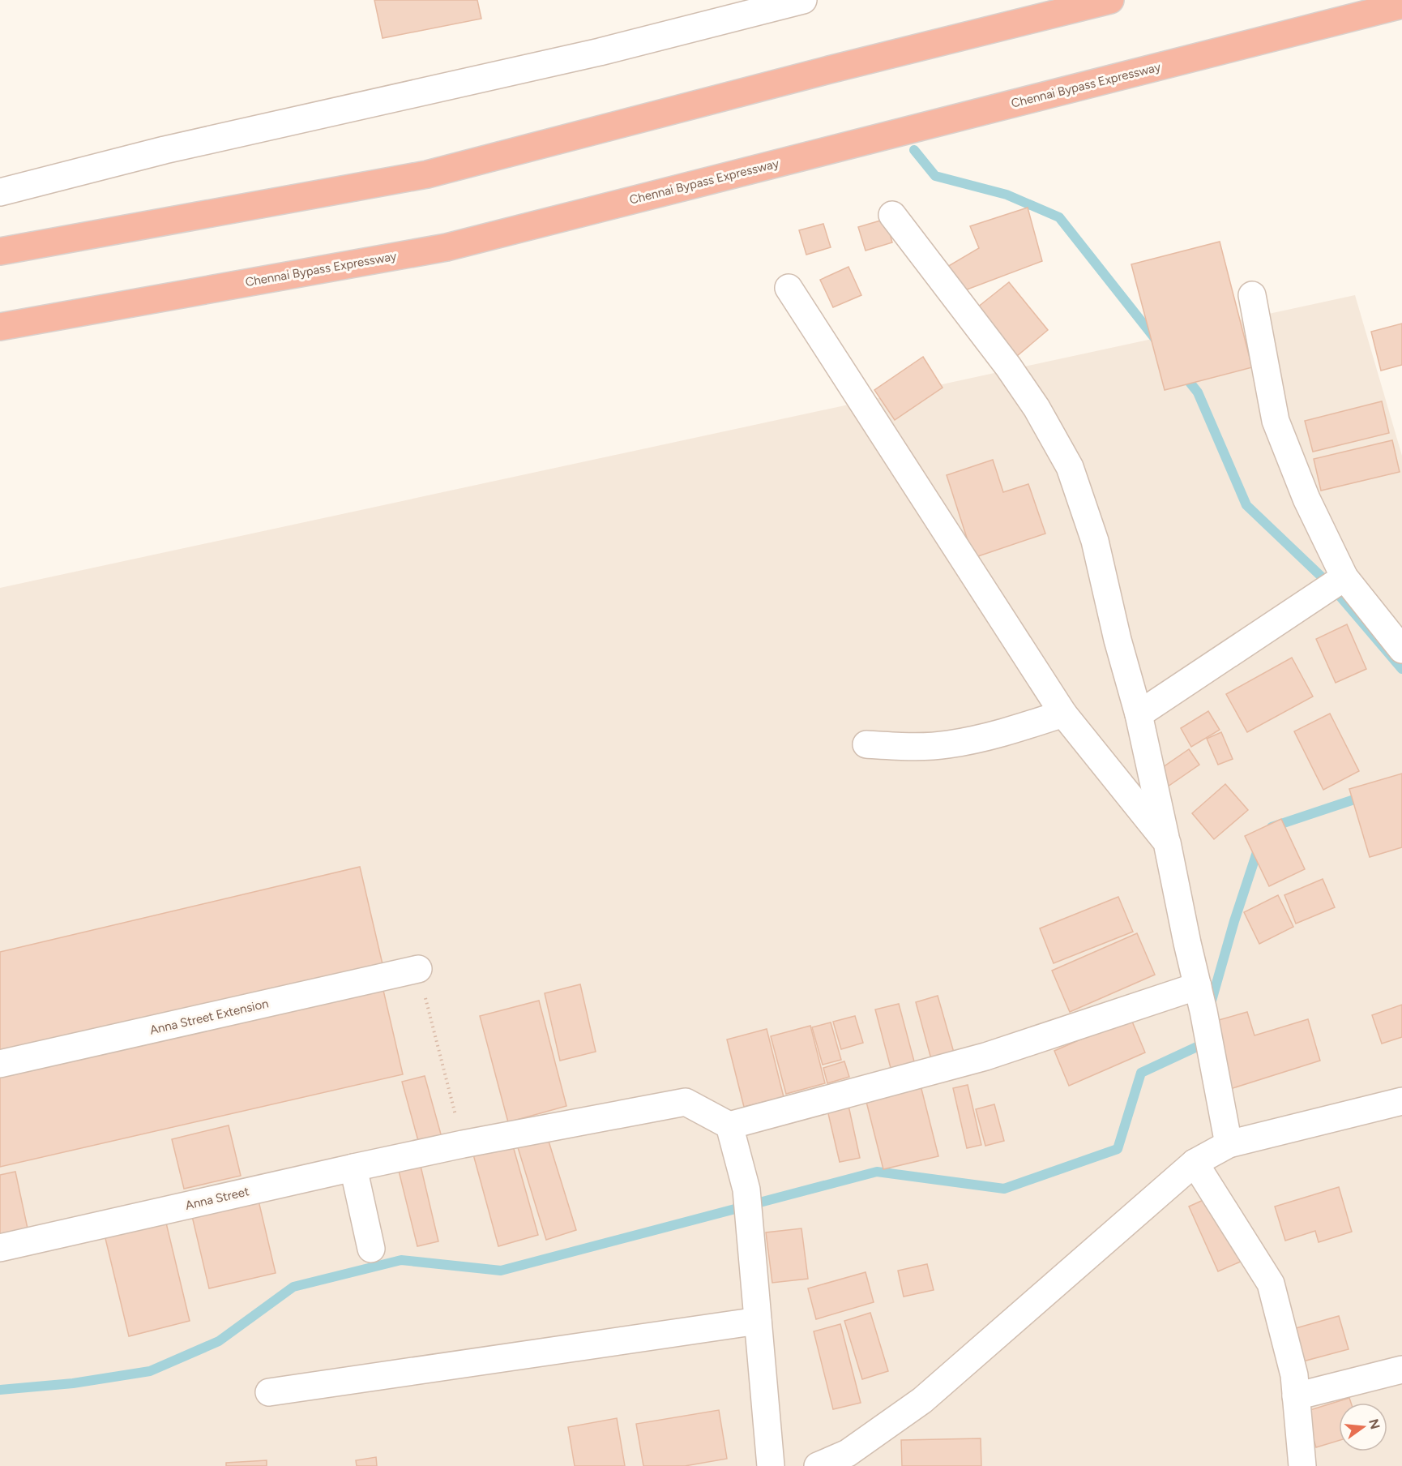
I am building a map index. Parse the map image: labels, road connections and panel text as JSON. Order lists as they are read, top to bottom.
{
  "streets": {
    "highway": ["Chennai Bypass Expressway"],
    "street": ["Anna Street Extension", "Anna Street"]
  },
  "north": "right"
}
